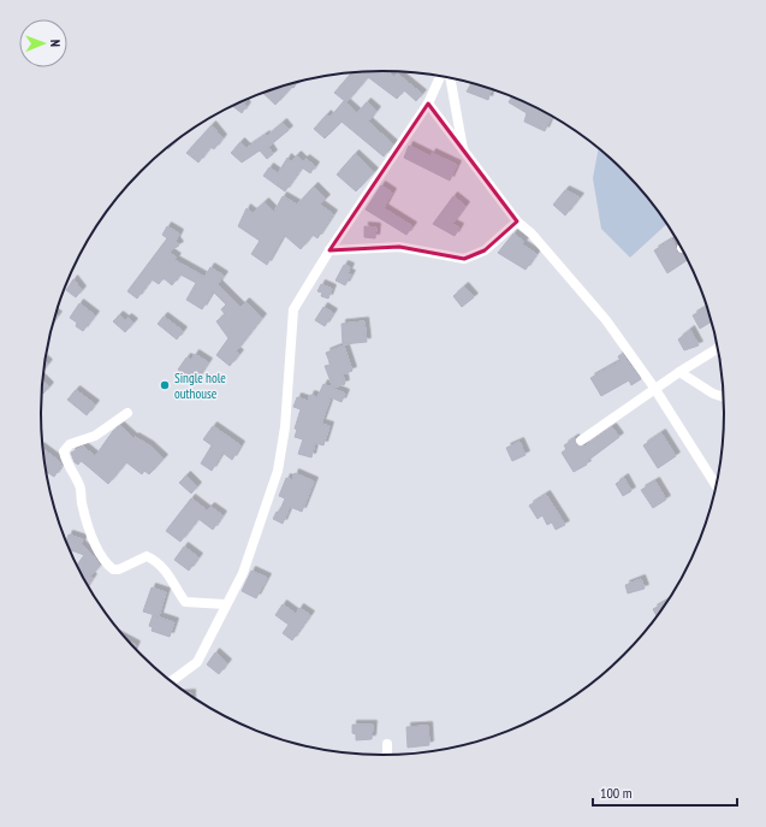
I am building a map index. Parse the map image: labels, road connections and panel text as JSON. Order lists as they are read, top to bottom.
{
  "places": ["Single hole outhouse"],
  "scale_bar": "100 m",
  "north": "right"
}
